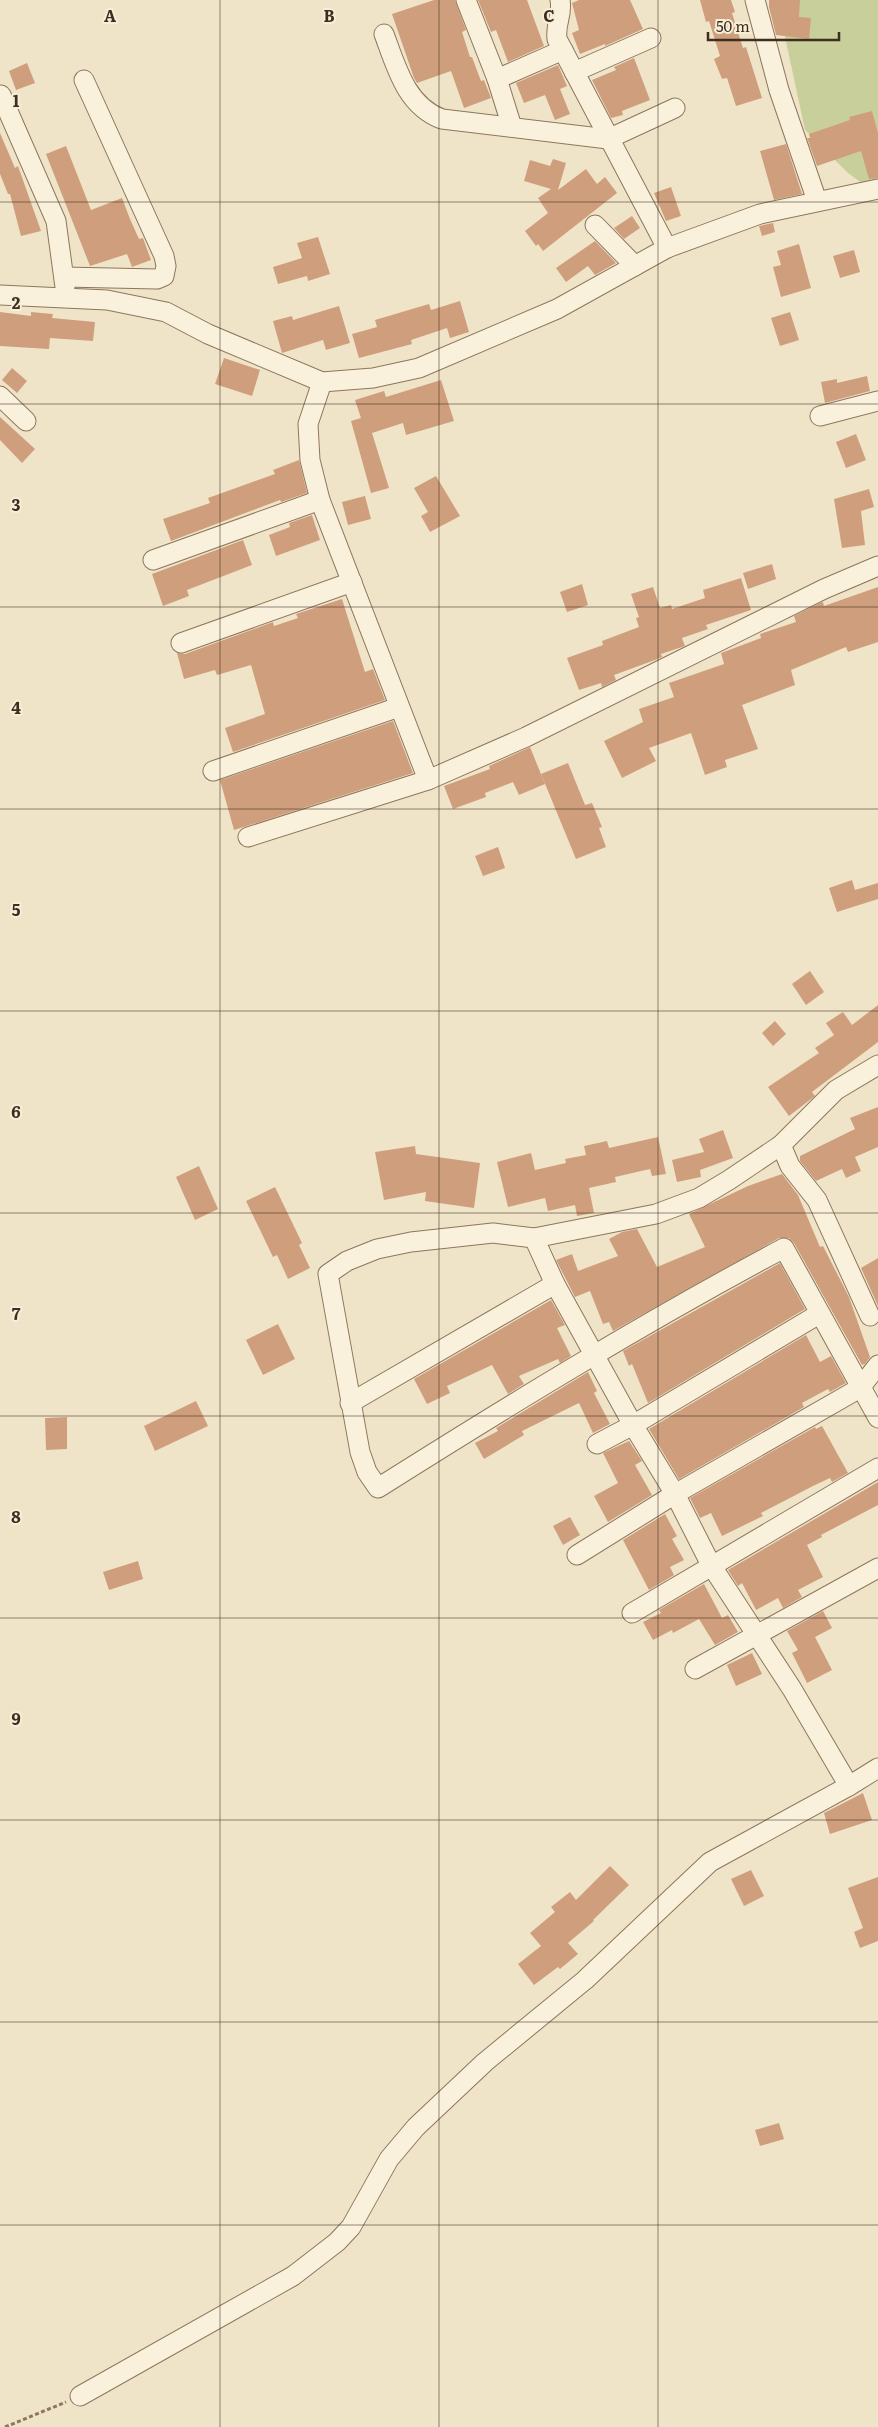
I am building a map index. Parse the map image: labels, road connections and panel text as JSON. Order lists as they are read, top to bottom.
{
  "scale_bar": "50 m",
  "grid": {
    "columns": ["A", "B", "C"],
    "rows": [
      "1",
      "2",
      "3",
      "4",
      "5",
      "6",
      "7",
      "8",
      "9"
    ]
  }
}
